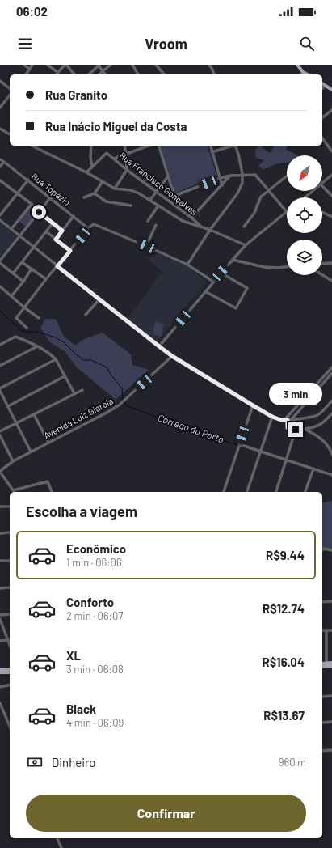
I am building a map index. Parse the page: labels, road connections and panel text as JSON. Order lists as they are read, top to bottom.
{
  "streets": {
    "street": ["Rua Francisco Gonçalves", "Rua Topázio", "Avenida Luiz Giarola"]
  },
  "water": ["Corrego do Porto"],
  "north": "bottom left",
  "page": {
    "status": "06:02",
    "header": "Vroom",
    "banner": ["Rua Granito", "Rua Inácio Miguel da Costa"],
    "bubble": "3 min",
    "heading": "Escolha a viagem",
    "list": [
      {
        "name": "Econômico",
        "note": "1 min · 06:06",
        "value": "R$9.44"
      },
      {
        "name": "Conforto",
        "note": "2 min · 06:07",
        "value": "R$12.74"
      },
      {
        "name": "XL",
        "note": "3 min · 06:08",
        "value": "R$16.04"
      },
      {
        "name": "Black",
        "note": "4 min · 06:09",
        "value": "R$13.67"
      }
    ],
    "pay": ["Dinheiro", "960 m"],
    "buttons": "Confirmar"
  }
}
